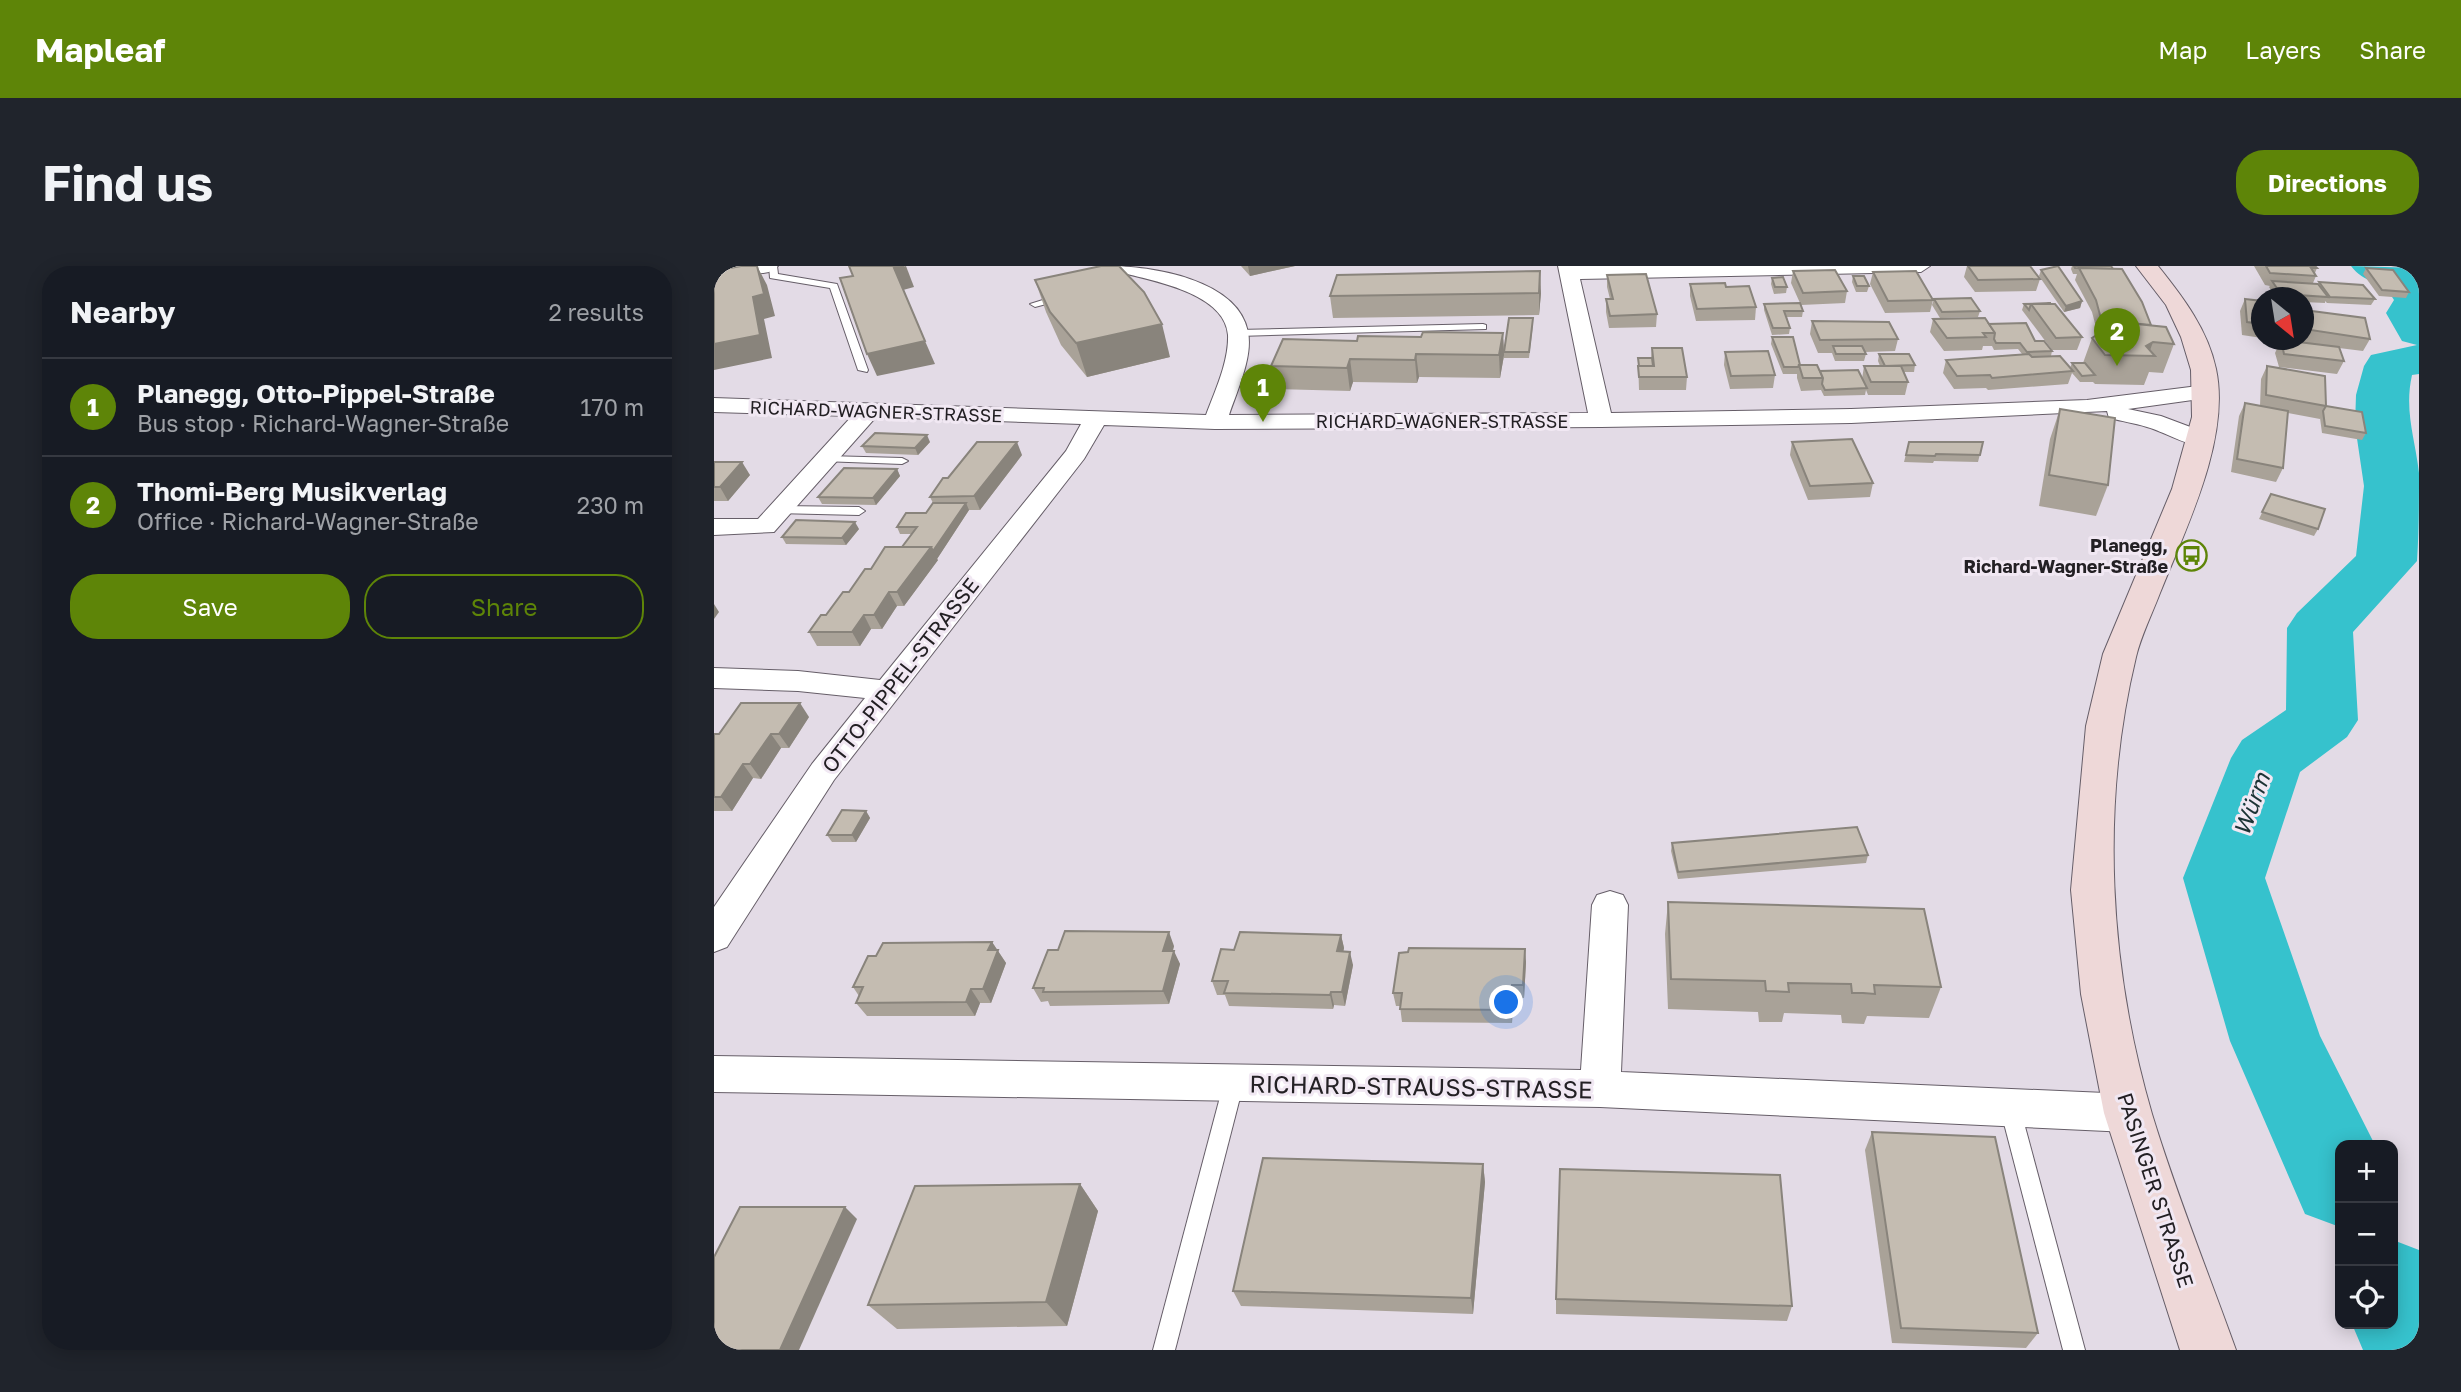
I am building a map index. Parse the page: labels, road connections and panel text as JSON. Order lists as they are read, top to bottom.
{
  "streets": {
    "main road": ["PASINGER STRASSE"],
    "street": ["RICHARD-WAGNER-STRASSE", "OTTO-PIPPEL-STRASSE", "RICHARD-STRAUSS-STRASSE"]
  },
  "crossings": [
    ["RICHARD-WAGNER-STRASSE", "OTTO-PIPPEL-STRASSE"],
    ["RICHARD-WAGNER-STRASSE", "PASINGER STRASSE"],
    ["RICHARD-STRAUSS-STRASSE", "PASINGER STRASSE"]
  ],
  "water": ["Würm"],
  "places": {
    "bus stop": ["Planegg, Richard-Wagner-Straße"]
  },
  "north": "bottom right",
  "page": {
    "header": "Mapleaf",
    "nav": ["Map", "Layers", "Share"],
    "buttons": [
      "Directions",
      ["Save", "Share"]
    ],
    "title": "Find us",
    "heading": ["Nearby", "2 results"],
    "pins": ["2", "1"],
    "list": [
      {
        "mark": "1",
        "name": "Planegg, Otto-Pippel-Straße",
        "note": "Bus stop · Richard-Wagner-Straße",
        "value": "170 m"
      },
      {
        "mark": "2",
        "name": "Thomi-Berg Musikverlag",
        "note": "Office · Richard-Wagner-Straße",
        "value": "230 m"
      }
    ],
    "map_buttons": ["+", "−"]
  }
}
